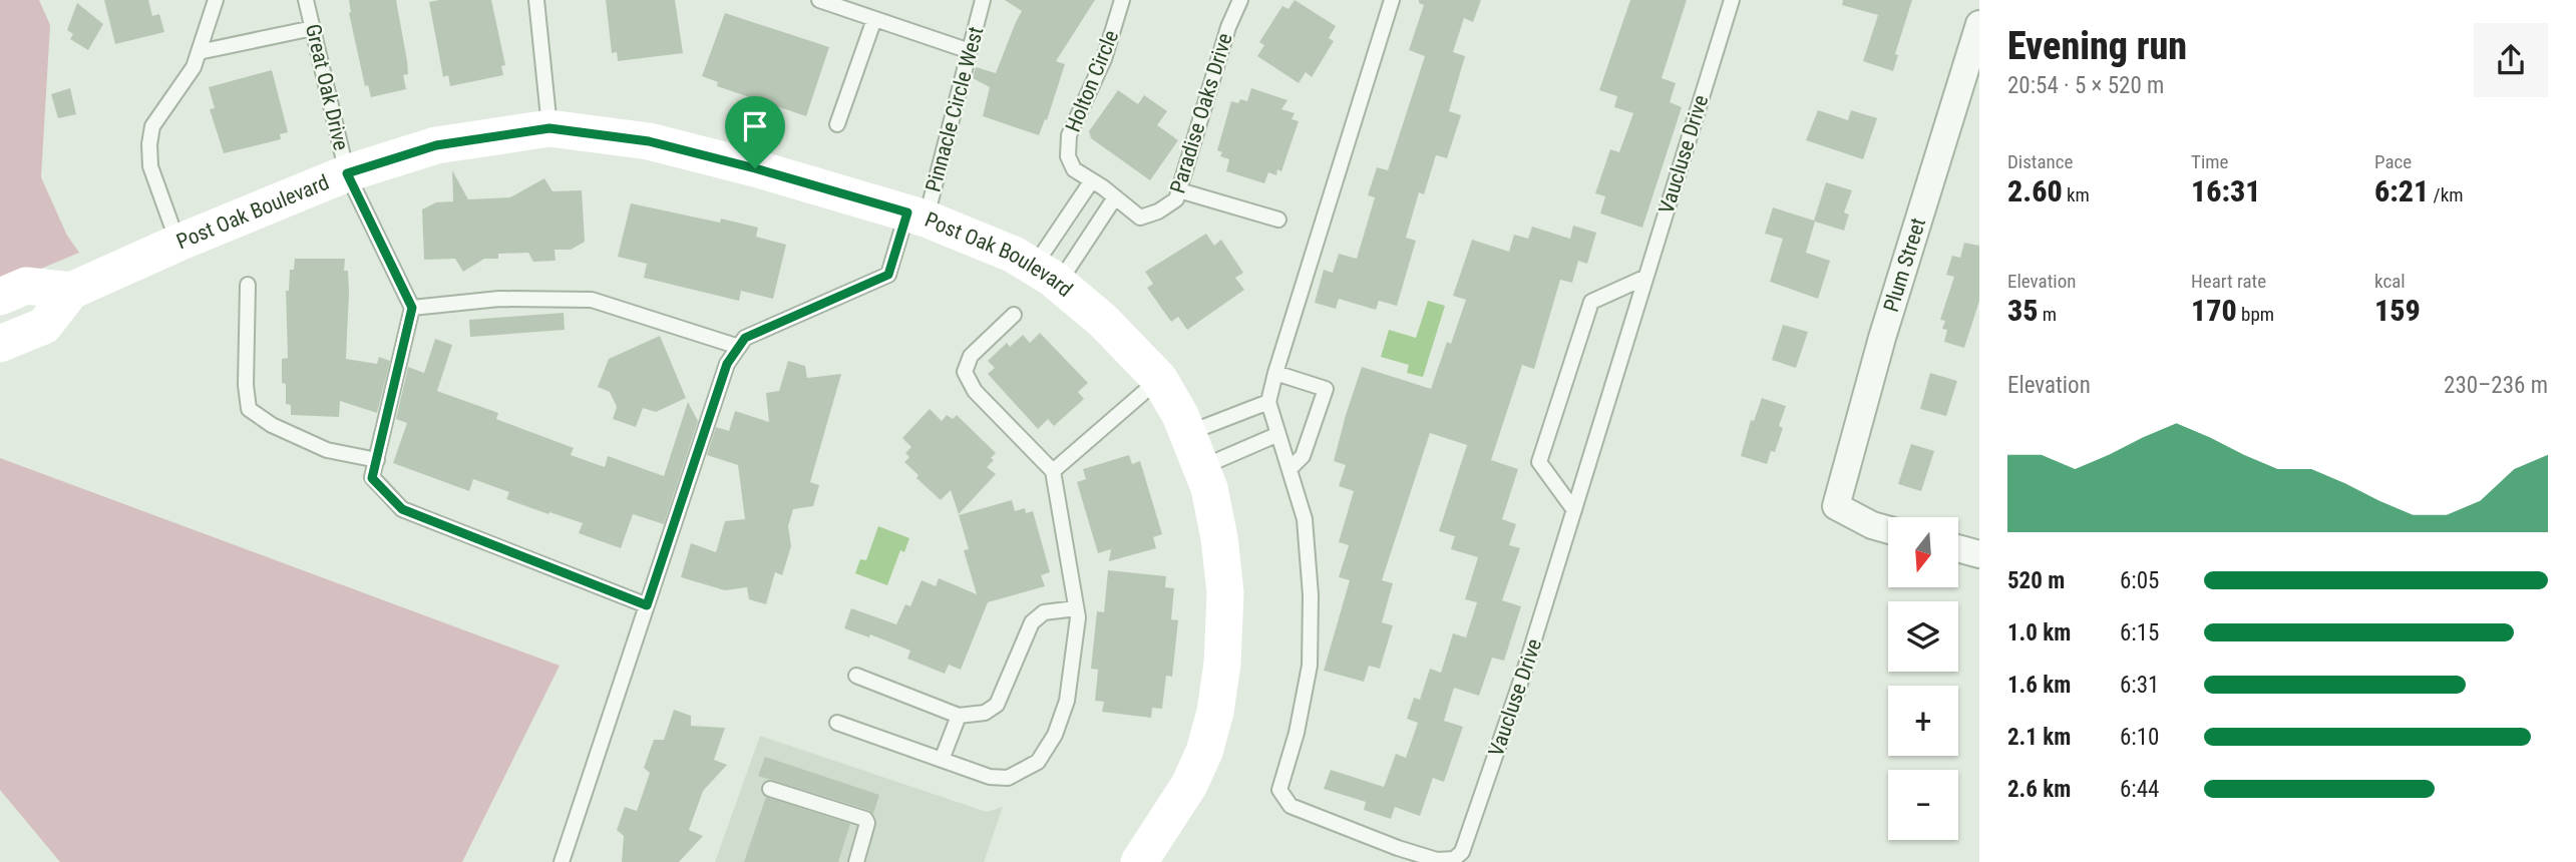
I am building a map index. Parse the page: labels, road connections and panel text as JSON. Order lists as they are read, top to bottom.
{
  "streets": {
    "street": ["Post Oak Boulevard", "Plum Street"],
    "lane": [
      "Holton Circle",
      "Great Oak Drive",
      "Pinnacle Circle West",
      "Paradise Oaks Drive",
      "Vaucluse Drive"
    ]
  },
  "crossings": [
    ["Holton Circle", "Paradise Oaks Drive"],
    ["Great Oak Drive", "Post Oak Boulevard"],
    ["Pinnacle Circle West", "Post Oak Boulevard"]
  ],
  "north": "bottom",
  "page": {
    "heading": ["Evening run", "20:54 · 5 × 520 m"],
    "stats": [
      ["Distance", "2.60 km"],
      ["Time", "16:31"],
      ["Pace", "6:21 /km"],
      ["Elevation", "35 m"],
      ["Heart rate", "170 bpm"],
      ["kcal", "159"]
    ],
    "chart": ["Elevation", "230–236 m"],
    "map_buttons": ["+", "−"],
    "list": [
      {
        "name": "520 m",
        "note": "6:05"
      },
      {
        "name": "1.0 km",
        "note": "6:15"
      },
      {
        "name": "1.6 km",
        "note": "6:31"
      },
      {
        "name": "2.1 km",
        "note": "6:10"
      },
      {
        "name": "2.6 km",
        "note": "6:44"
      }
    ]
  }
}
